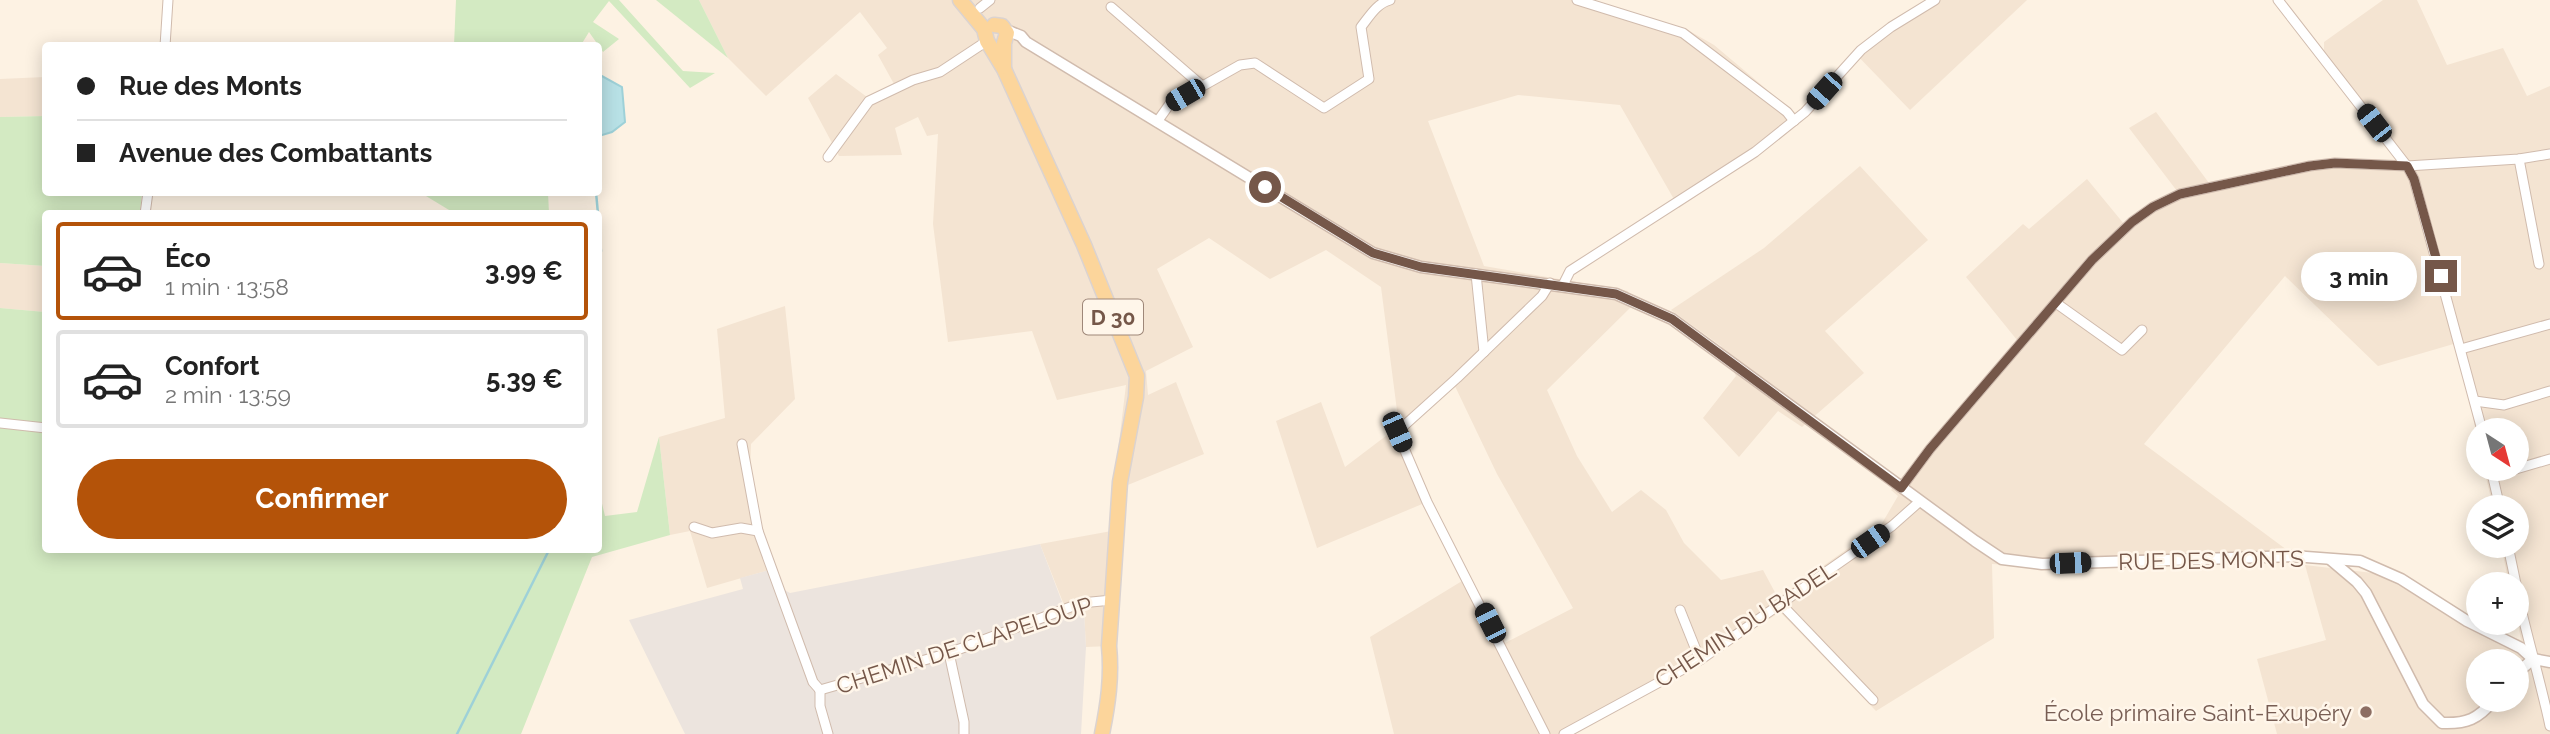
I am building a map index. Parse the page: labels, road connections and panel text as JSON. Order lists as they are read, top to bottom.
{
  "streets": {
    "main road": ["D 30"],
    "street": ["RUE DES MONTS", "CHEMIN DU BADEL", "CHEMIN DE CLAPELOUP"]
  },
  "crossings": [
    ["D 30", "RUE DES MONTS"],
    ["D 30", "CHEMIN DE CLAPELOUP"],
    ["RUE DES MONTS", "CHEMIN DU BADEL"]
  ],
  "places": ["École primaire Saint-Exupéry"],
  "north": "bottom right",
  "page": {
    "banner": ["Rue des Monts", "Avenue des Combattants"],
    "list": [
      {
        "name": "Éco",
        "note": "1 min · 13:58",
        "value": "3.99 €"
      },
      {
        "name": "Confort",
        "note": "2 min · 13:59",
        "value": "5.39 €"
      }
    ],
    "bubble": "3 min",
    "map_buttons": ["+", "−"],
    "buttons": "Confirmer"
  }
}
